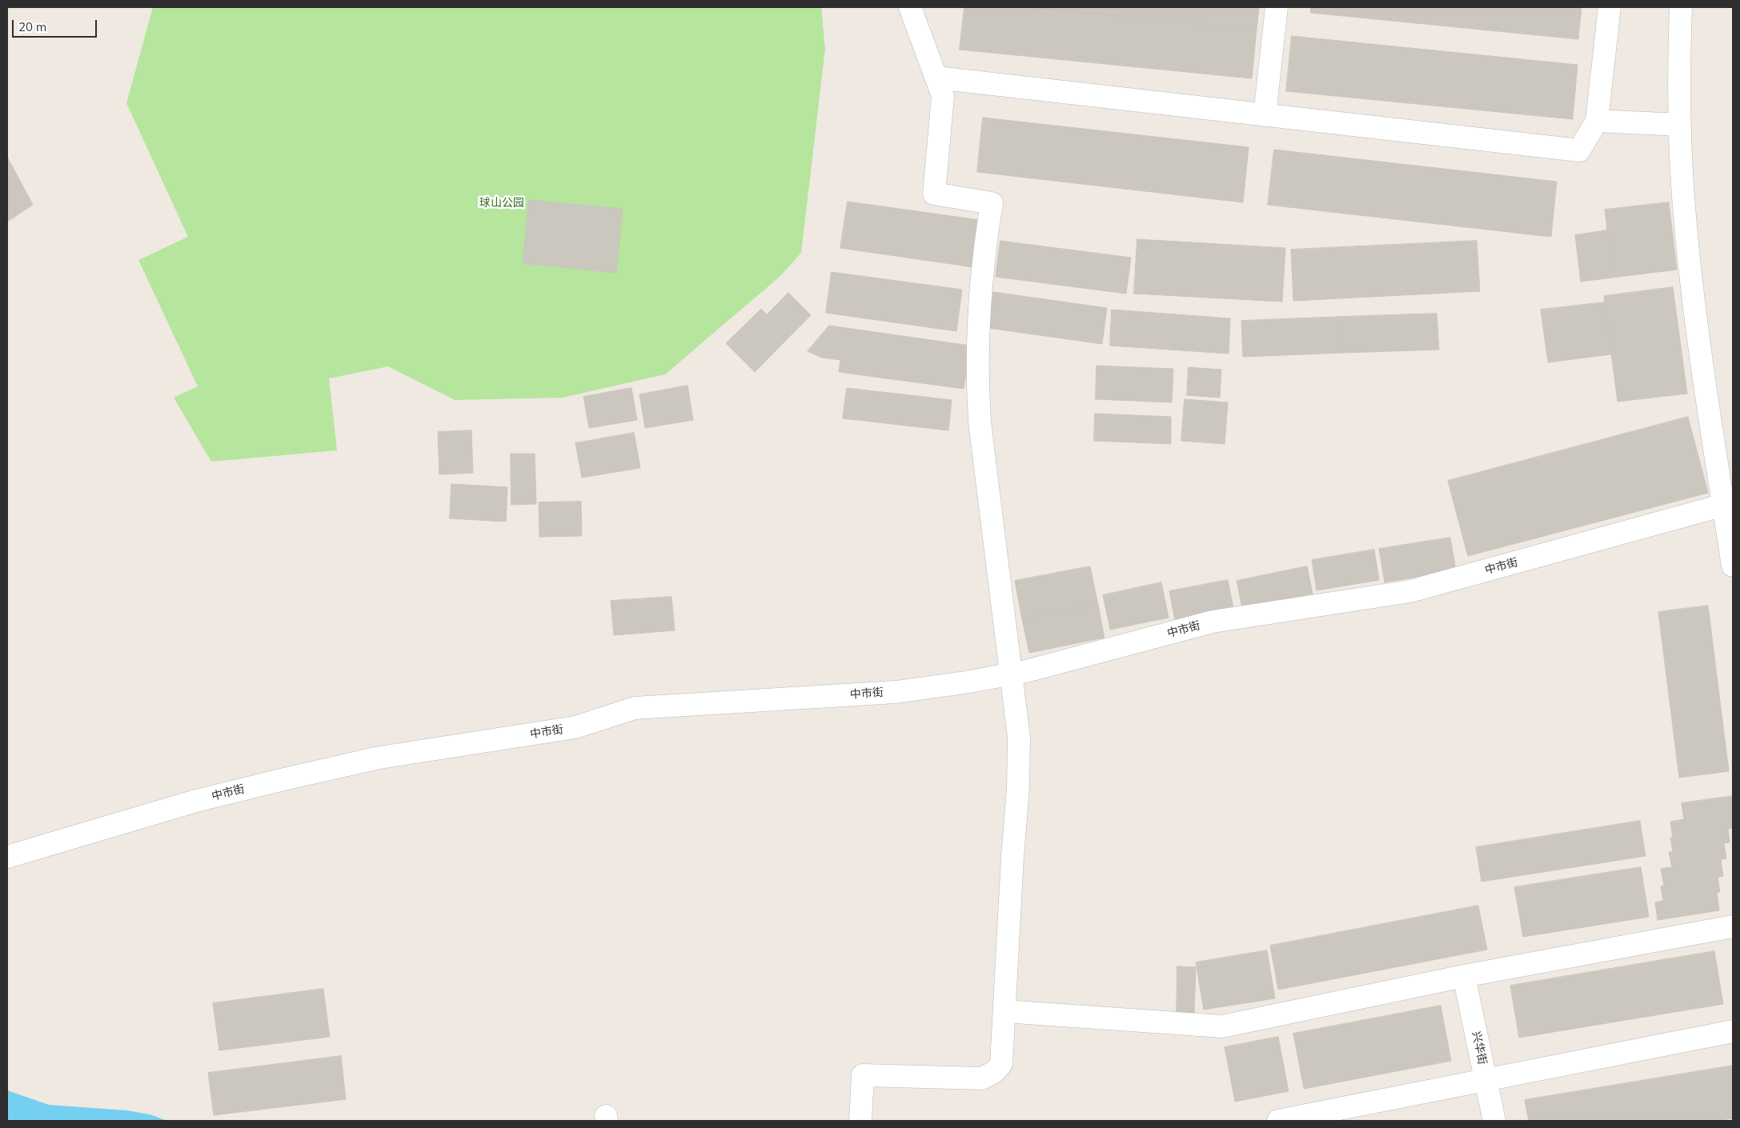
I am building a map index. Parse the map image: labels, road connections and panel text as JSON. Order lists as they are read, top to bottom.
{
  "streets": {
    "street": ["中市街", "兴华街"]
  },
  "parks": ["球山公园"],
  "scale_bar": "20 m"
}
